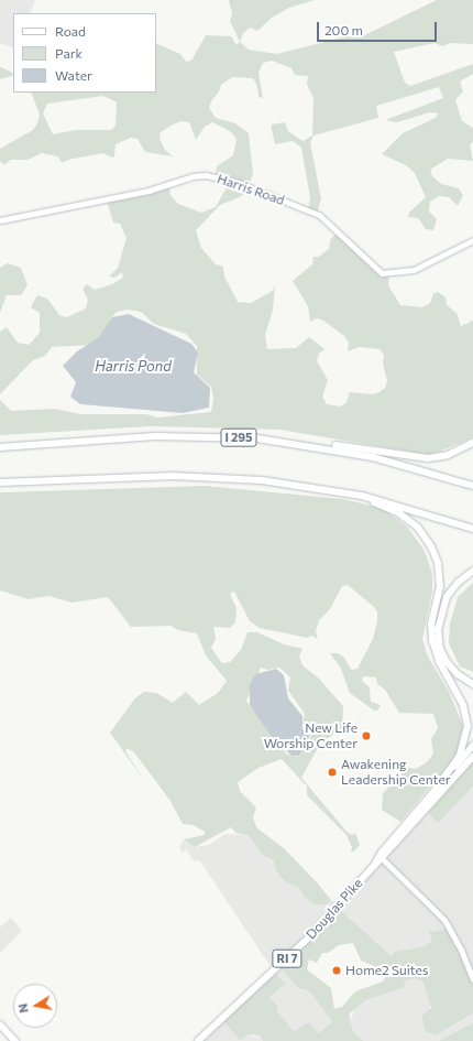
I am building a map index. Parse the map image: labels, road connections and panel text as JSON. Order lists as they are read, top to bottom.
{
  "streets": {
    "highway": ["I 295"],
    "main road": ["Douglas Pike", "RI 7"],
    "street": ["Harris Road"]
  },
  "water": ["Harris Pond"],
  "places": ["New Life Worship Center", "Awakening Leadership Center", "Home2 Suites"],
  "legend": ["Road", "Park", "Water"],
  "scale_bar": "200 m",
  "north": "left"
}
